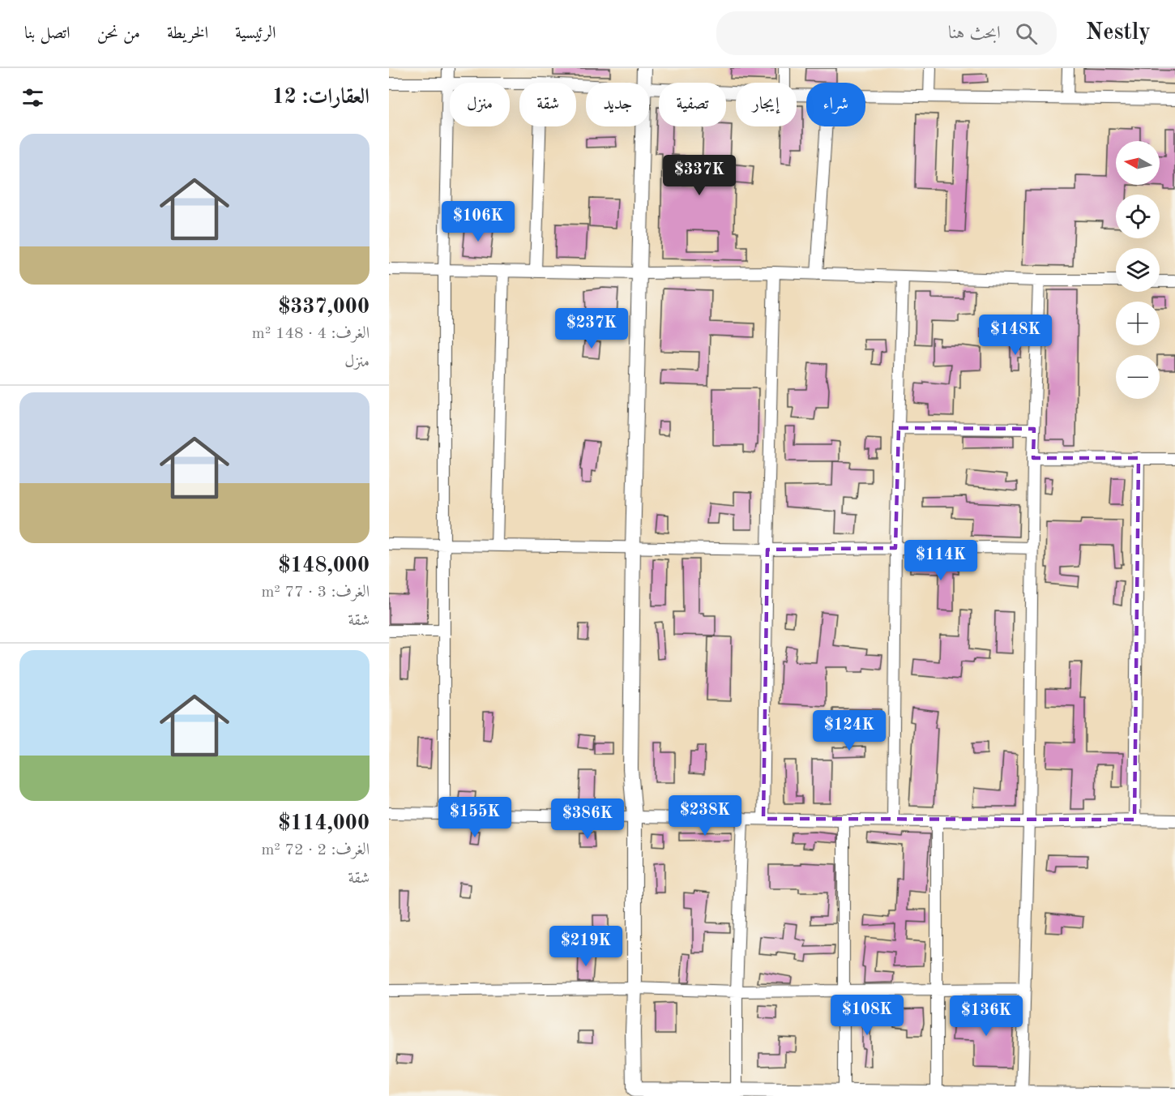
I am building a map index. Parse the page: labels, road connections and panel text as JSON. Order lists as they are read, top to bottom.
{
  "north": "left",
  "page": {
    "header": "Nestly",
    "search": "ابحث هنا",
    "nav": [
      "الرئيسية",
      "الخريطة",
      "من نحن",
      "اتصل بنا"
    ],
    "heading": "العقارات: 12",
    "chip": [
      "شراء",
      "إيجار",
      "تصفية",
      "جديد",
      "شقة",
      "منزل"
    ],
    "list": [
      {
        "name": "$337,000",
        "note": "الغرف: 4 · 148 m² · منزل"
      },
      {
        "name": "$148,000",
        "note": "الغرف: 3 · 77 m² · شقة"
      },
      {
        "name": "$114,000",
        "note": "الغرف: 2 · 72 m² · شقة"
      }
    ],
    "map_buttons": ["+", "−"],
    "price": [
      "$337K",
      "$106K",
      "$237K",
      "$148K",
      "$114K",
      "$124K",
      "$238K",
      "$155K",
      "$386K",
      "$219K",
      "$108K",
      "$136K"
    ]
  }
}
